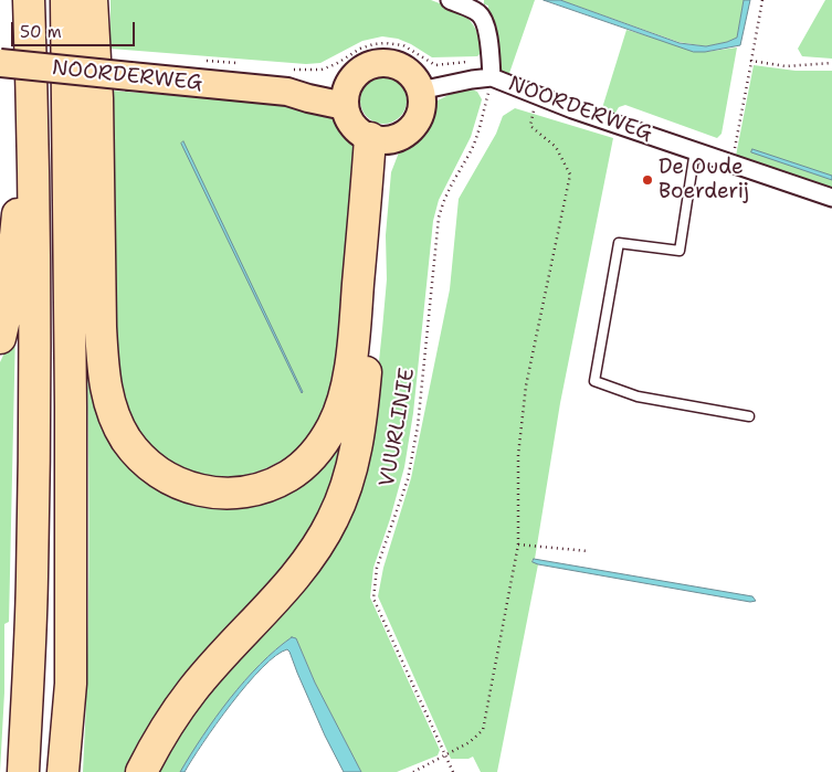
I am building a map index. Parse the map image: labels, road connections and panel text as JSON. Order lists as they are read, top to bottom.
{
  "streets": {
    "main road": ["NOORDERWEG"],
    "path": ["VUURLINIE"]
  },
  "crossings": [
    ["NOORDERWEG", "VUURLINIE"]
  ],
  "places": ["De Oude Boerderij"],
  "scale_bar": "50 m"
}
